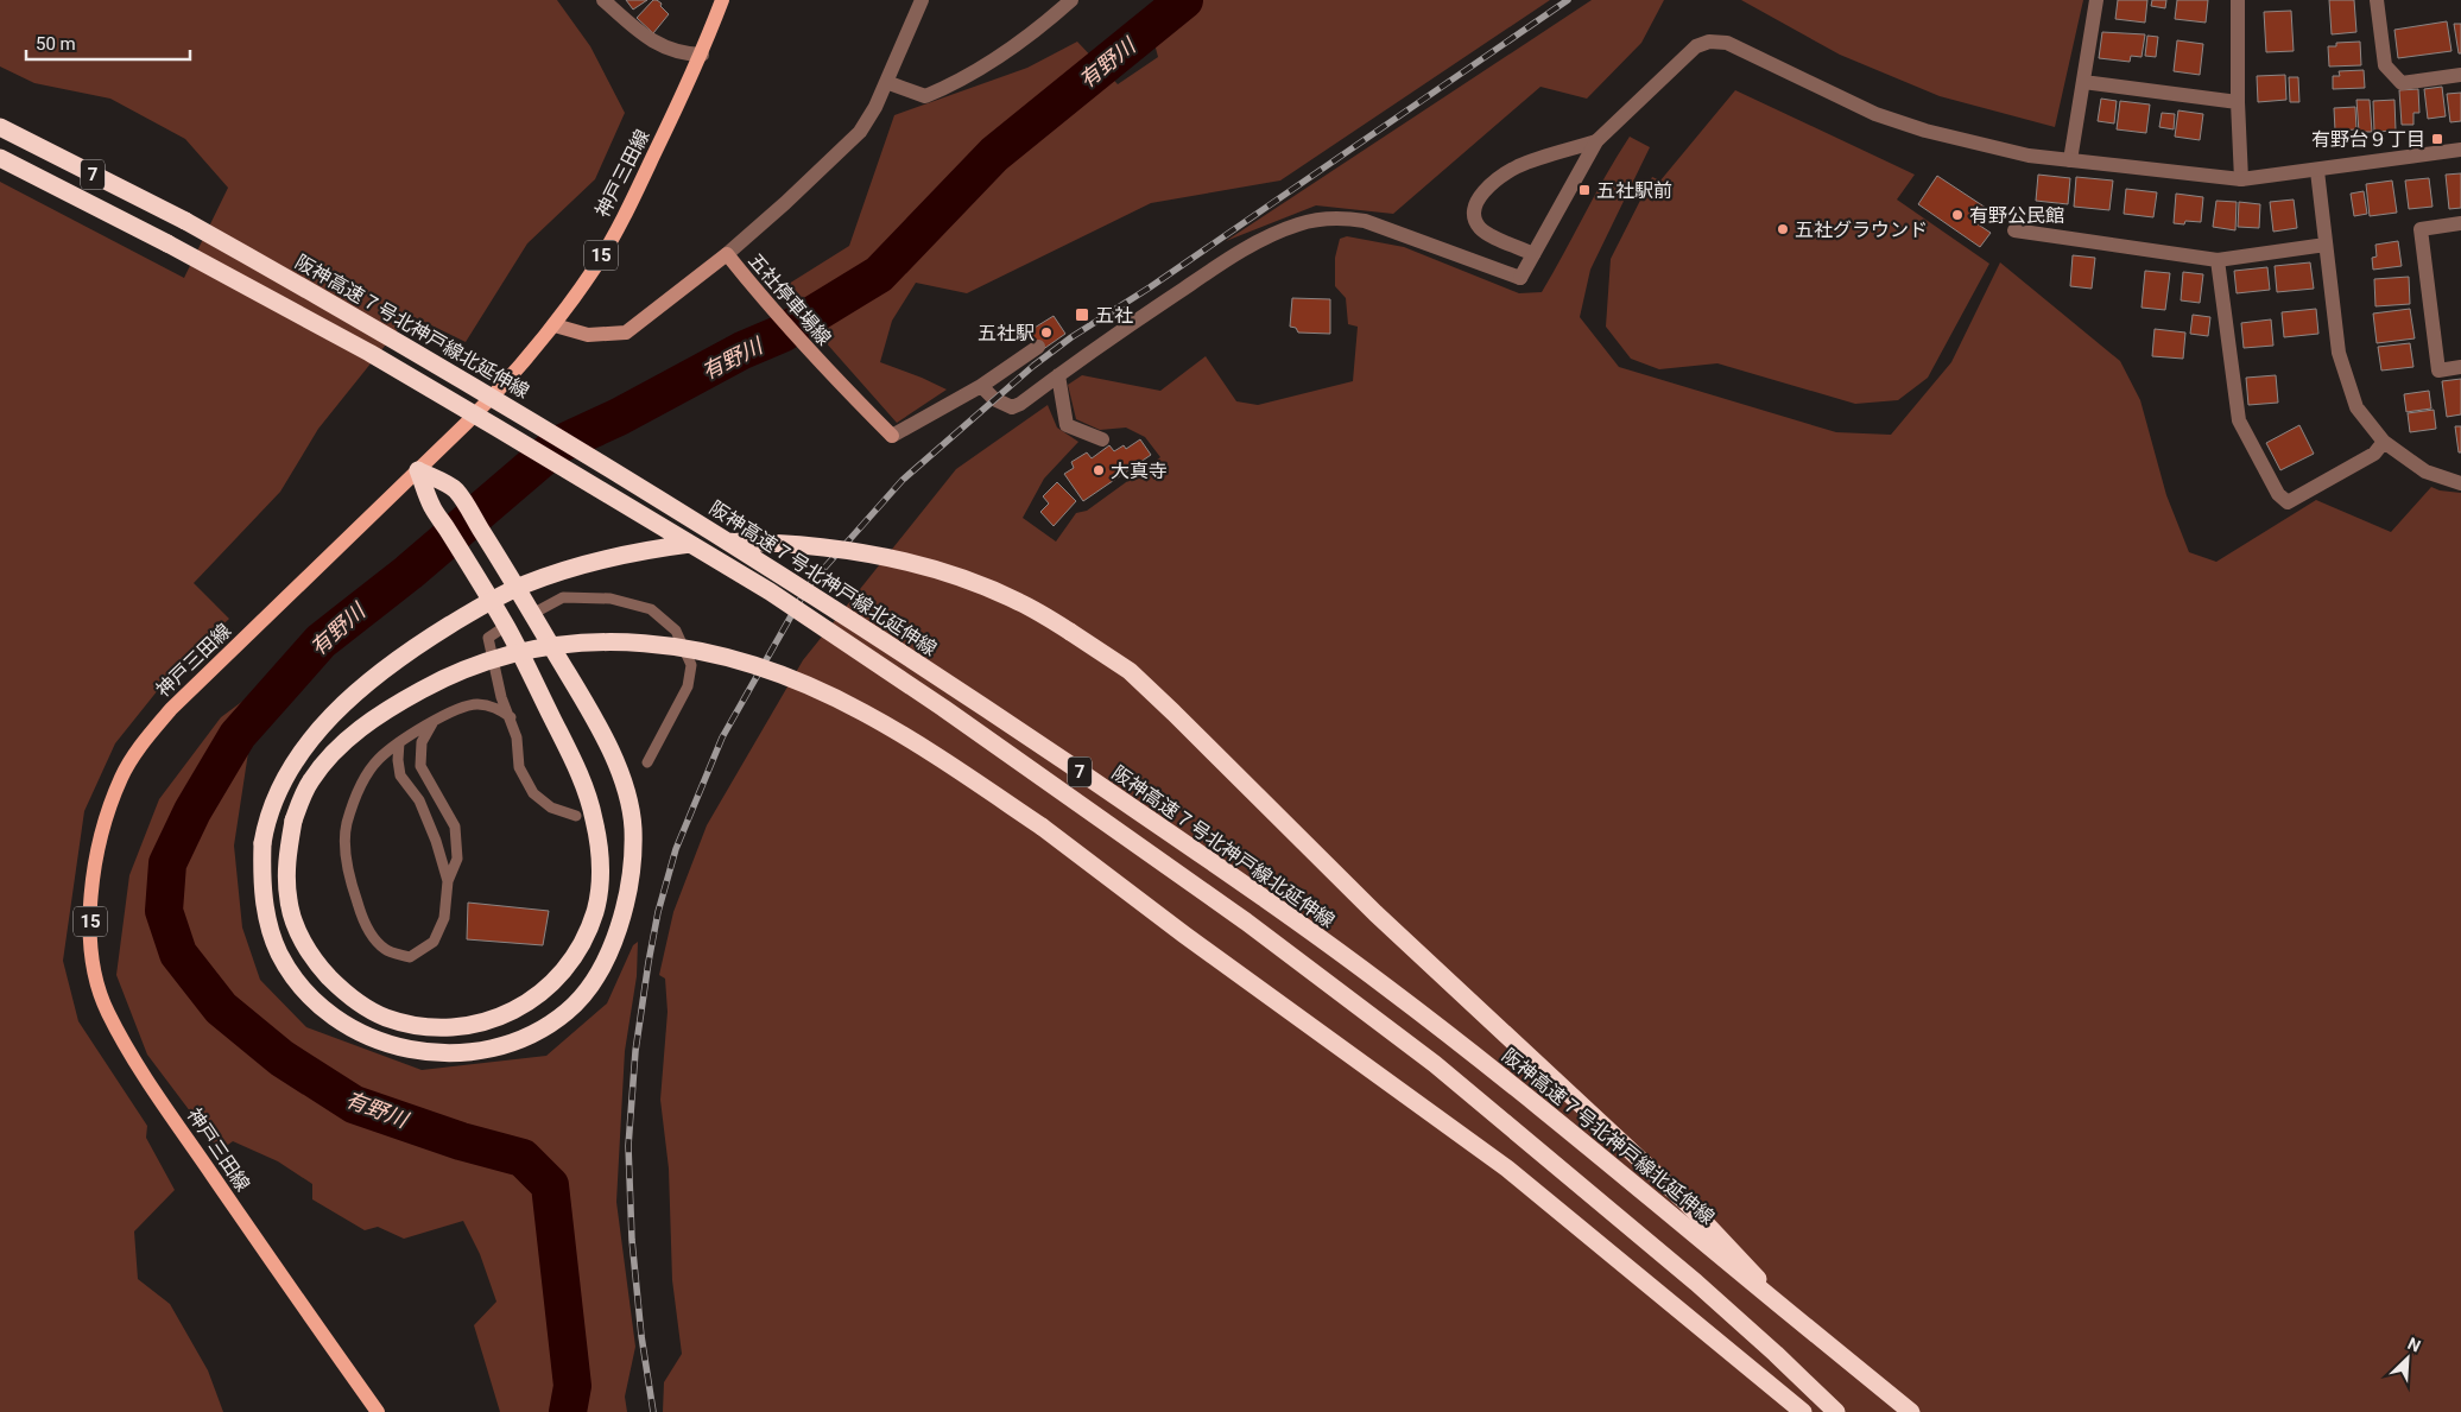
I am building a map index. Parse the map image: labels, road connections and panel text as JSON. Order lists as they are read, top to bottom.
{
  "streets": {
    "highway": ["7", "阪神高速７号北神戸線北延伸線"],
    "main road": ["神戸三田線", "15", "五社停車場線"]
  },
  "crossings": [
    ["神戸三田線", "五社停車場線"]
  ],
  "water": ["有野川"],
  "places": {
    "transit": ["有野台９丁目", "五社駅前", "五社"],
    "other": [
      "有野公民館",
      "五社グラウンド",
      "五社駅",
      "大真寺"
    ]
  },
  "scale_bar": "50 m",
  "north": "top right"
}
